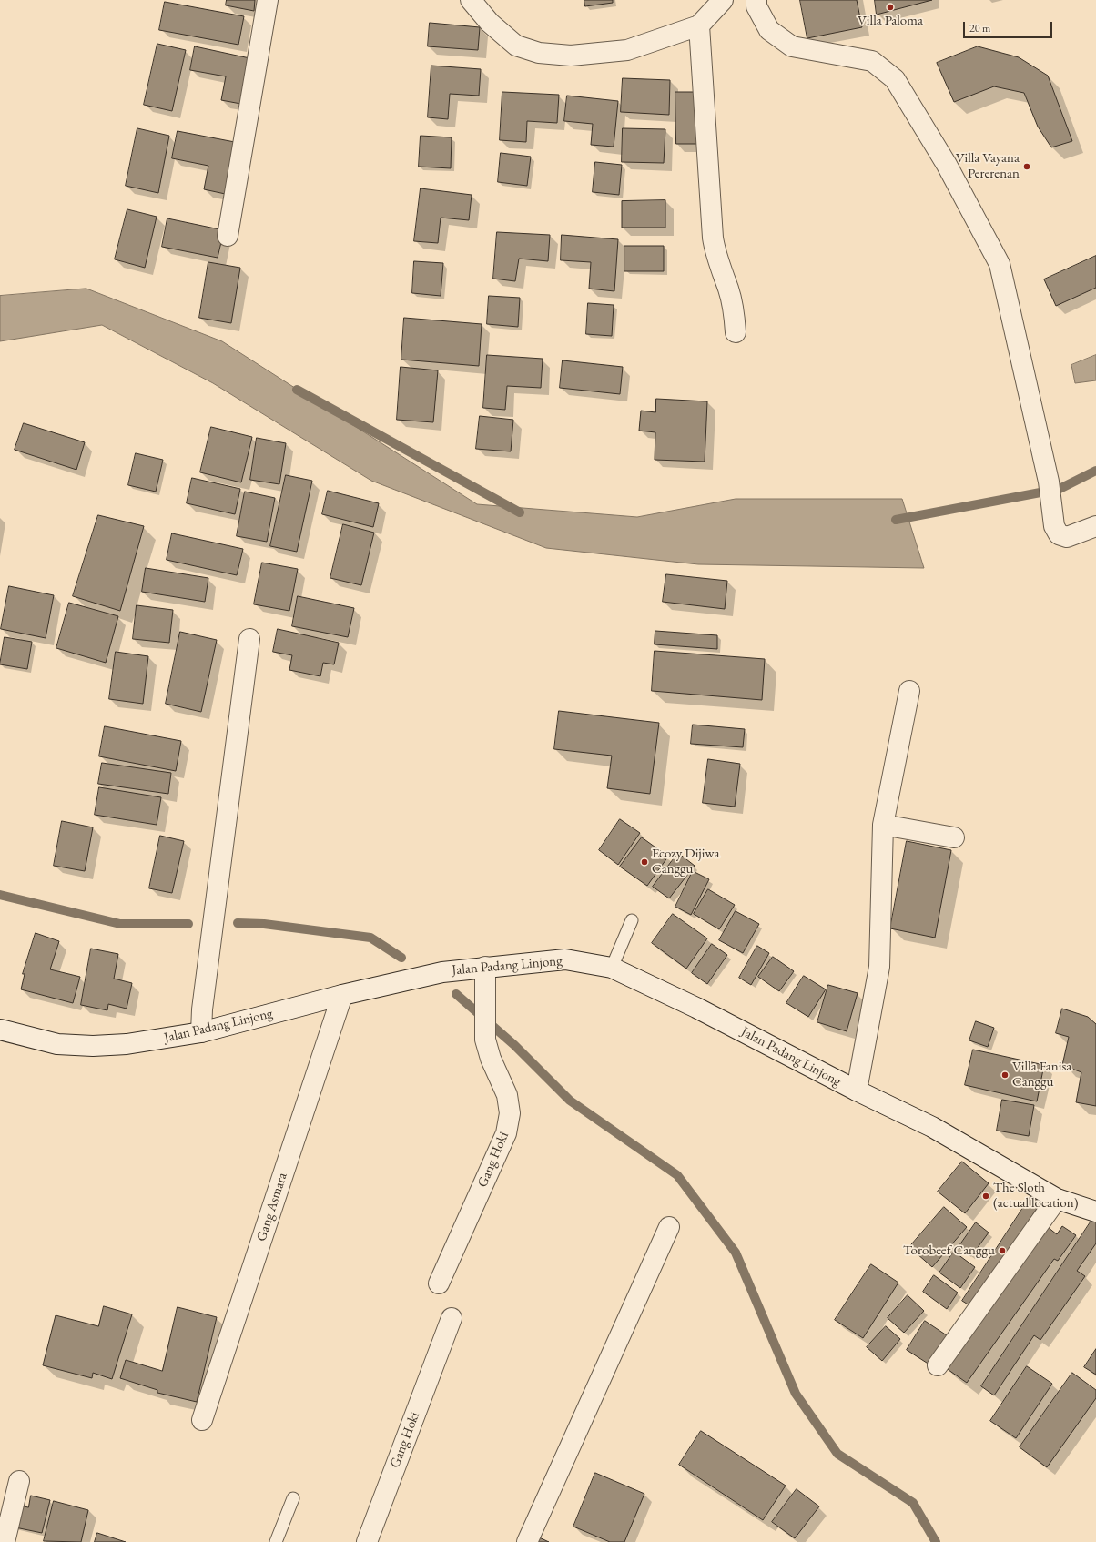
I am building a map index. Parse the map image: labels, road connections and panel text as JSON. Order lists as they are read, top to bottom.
{
  "streets": {
    "street": ["Jalan Padang Linjong", "Gang Hoki", "Gang Asmara"]
  },
  "crossings": [
    ["Jalan Padang Linjong", "Gang Hoki"],
    ["Jalan Padang Linjong", "Gang Asmara"]
  ],
  "places": [
    "Villa Paloma",
    "Villa Vayana Pererenan",
    "Ecozy Dijiwa Canggu",
    "Villa Fanisa Canggu",
    "The Sloth (actual location)",
    "Torobeef Canggu"
  ],
  "scale_bar": "20 m"
}
